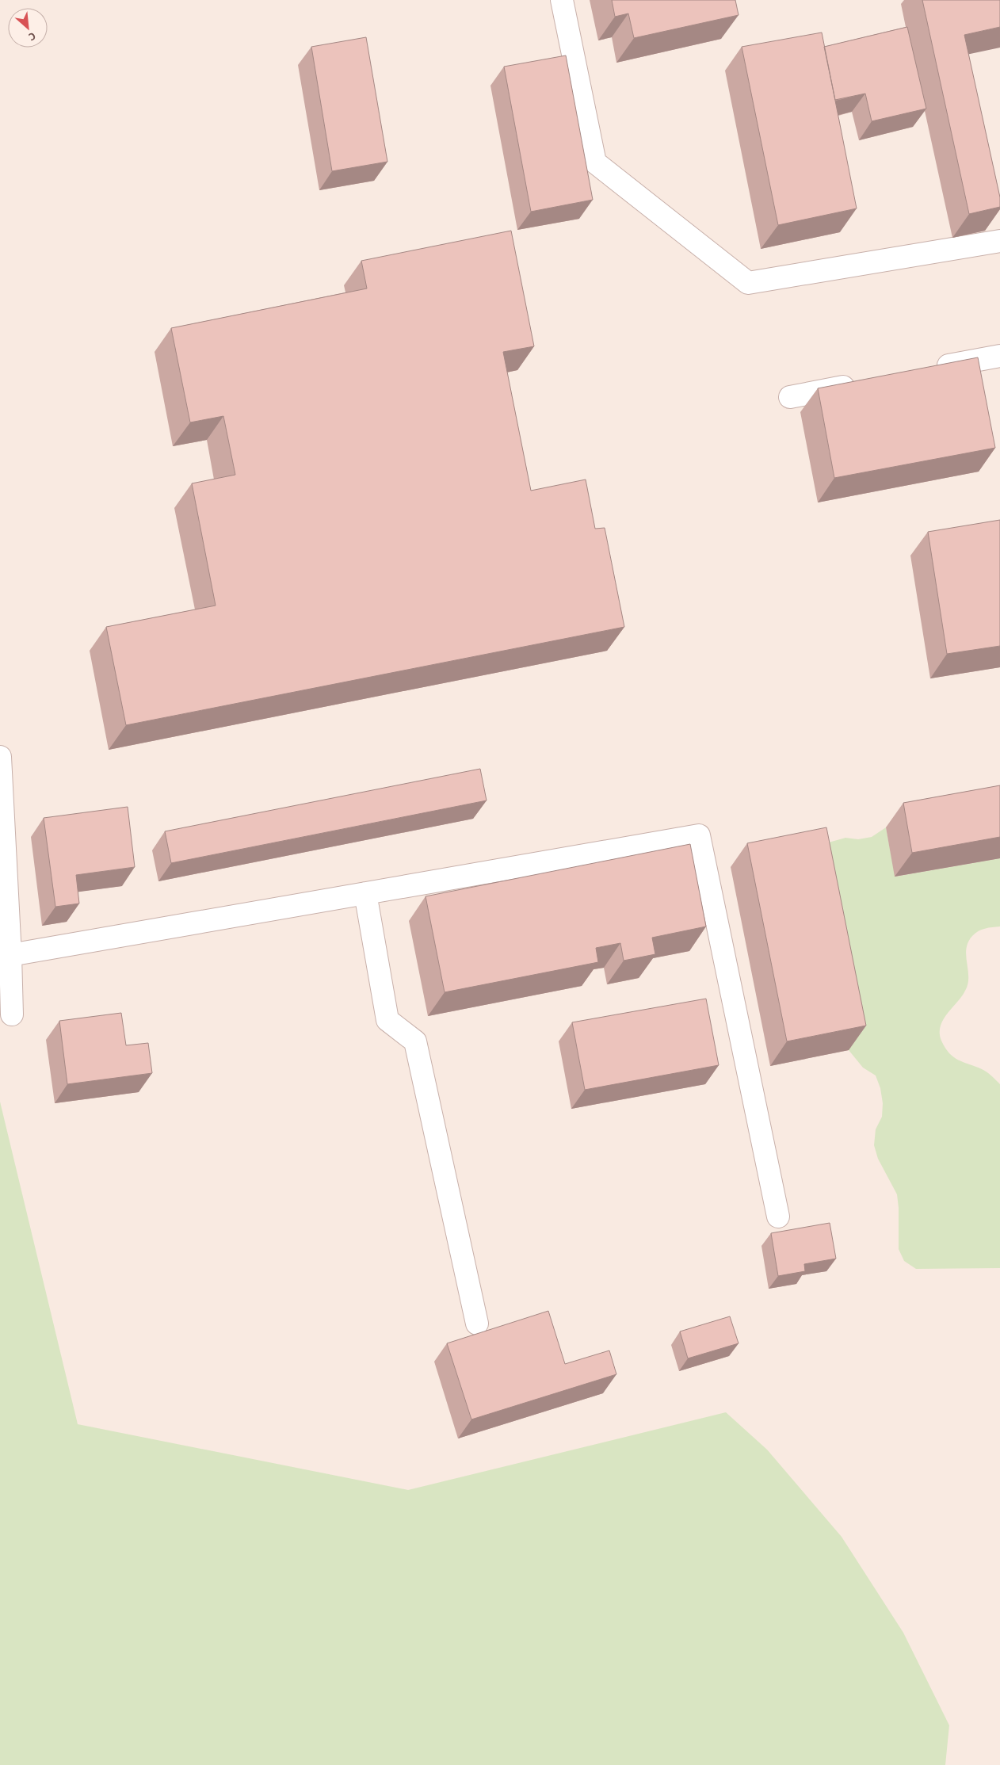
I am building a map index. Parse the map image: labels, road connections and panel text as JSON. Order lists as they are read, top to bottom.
{
  "north": "bottom right"
}
